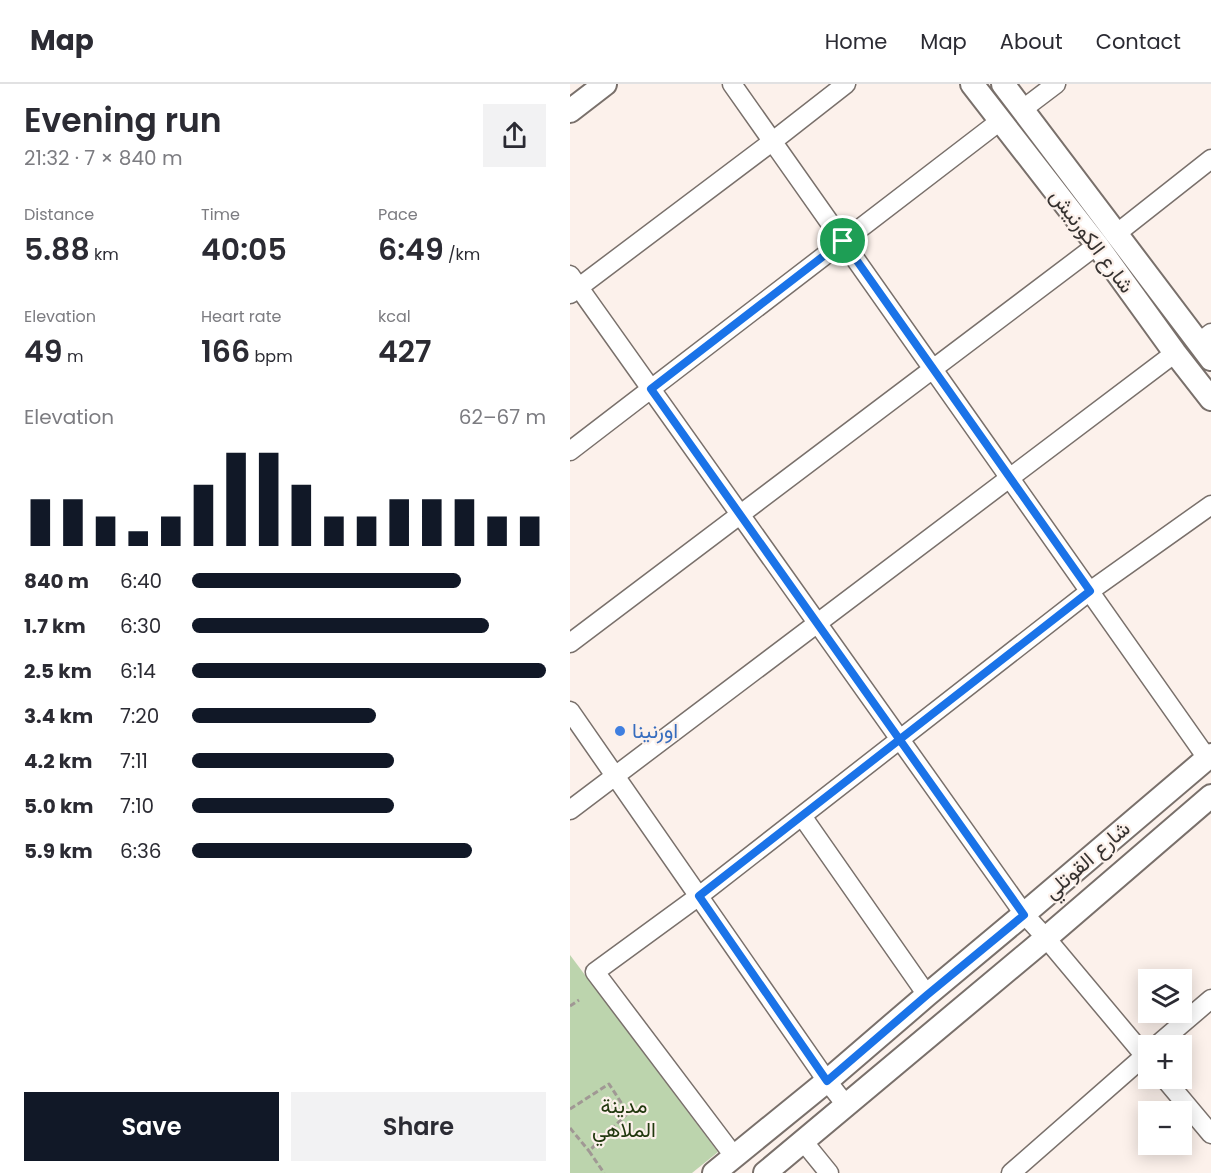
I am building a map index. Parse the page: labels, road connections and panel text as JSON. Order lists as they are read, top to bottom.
{
  "streets": {
    "street": ["شارع الكورنيش", "شارع القوتلي"]
  },
  "parks": ["مدينة الملاهي"],
  "places": ["اورنينا"],
  "page": {
    "header": "Map",
    "nav": [
      "Home",
      "Map",
      "About",
      "Contact"
    ],
    "heading": ["Evening run", "21:32 · 7 × 840 m"],
    "stats": [
      ["Distance", "5.88 km"],
      ["Time", "40:05"],
      ["Pace", "6:49 /km"],
      ["Elevation", "49 m"],
      ["Heart rate", "166 bpm"],
      ["kcal", "427"]
    ],
    "chart": ["Elevation", "62–67 m"],
    "list": [
      {
        "name": "840 m",
        "note": "6:40"
      },
      {
        "name": "1.7 km",
        "note": "6:30"
      },
      {
        "name": "2.5 km",
        "note": "6:14"
      },
      {
        "name": "3.4 km",
        "note": "7:20"
      },
      {
        "name": "4.2 km",
        "note": "7:11"
      },
      {
        "name": "5.0 km",
        "note": "7:10"
      },
      {
        "name": "5.9 km",
        "note": "6:36"
      }
    ],
    "map_buttons": ["+", "−"],
    "buttons": ["Save", "Share"]
  }
}
